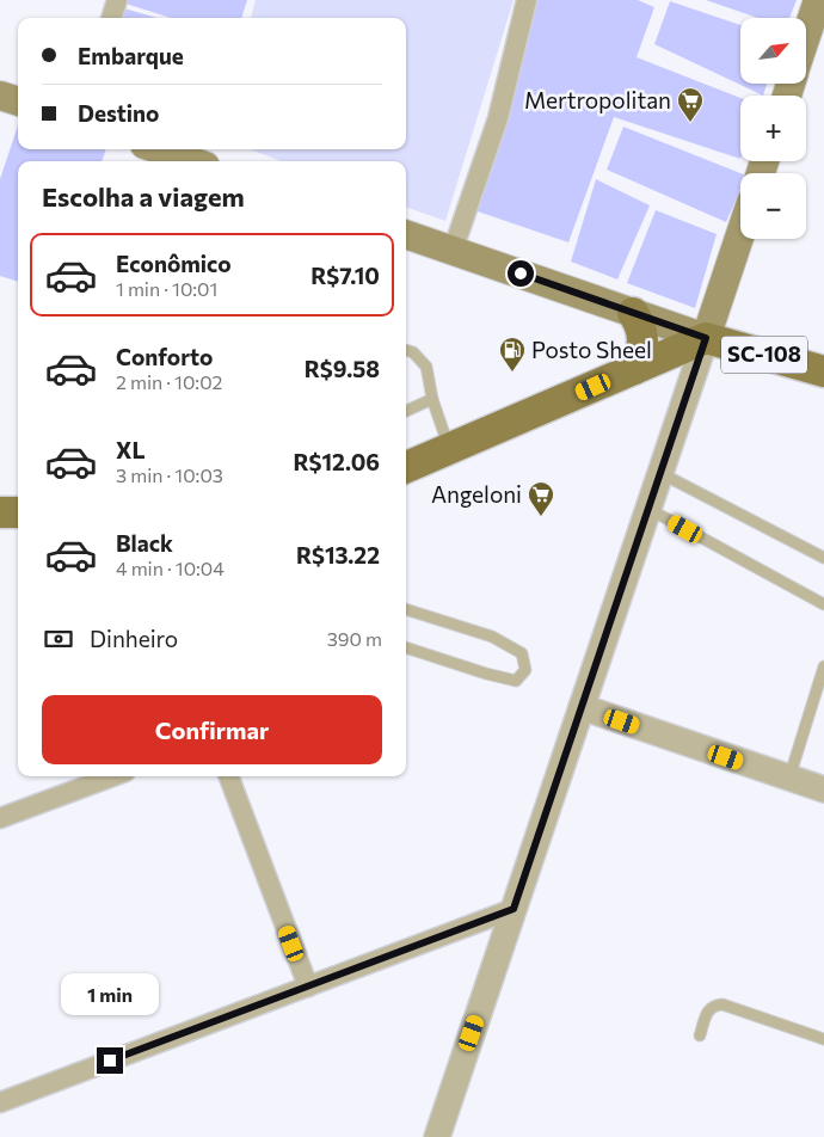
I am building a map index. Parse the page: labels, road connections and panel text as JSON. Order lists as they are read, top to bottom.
{
  "streets": {
    "main road": ["SC-108"]
  },
  "places": {
    "supermarket": ["Mertropolitan", "Angeloni"],
    "fuel station": ["Posto Sheel"]
  },
  "north": "top right",
  "page": {
    "map_buttons": ["+", "−"],
    "banner": ["Embarque", "Destino"],
    "heading": "Escolha a viagem",
    "list": [
      {
        "name": "Econômico",
        "note": "1 min · 10:01",
        "value": "R$7.10"
      },
      {
        "name": "Conforto",
        "note": "2 min · 10:02",
        "value": "R$9.58"
      },
      {
        "name": "XL",
        "note": "3 min · 10:03",
        "value": "R$12.06"
      },
      {
        "name": "Black",
        "note": "4 min · 10:04",
        "value": "R$13.22"
      }
    ],
    "pay": ["Dinheiro", "390 m"],
    "buttons": "Confirmar",
    "bubble": "1 min"
  }
}
